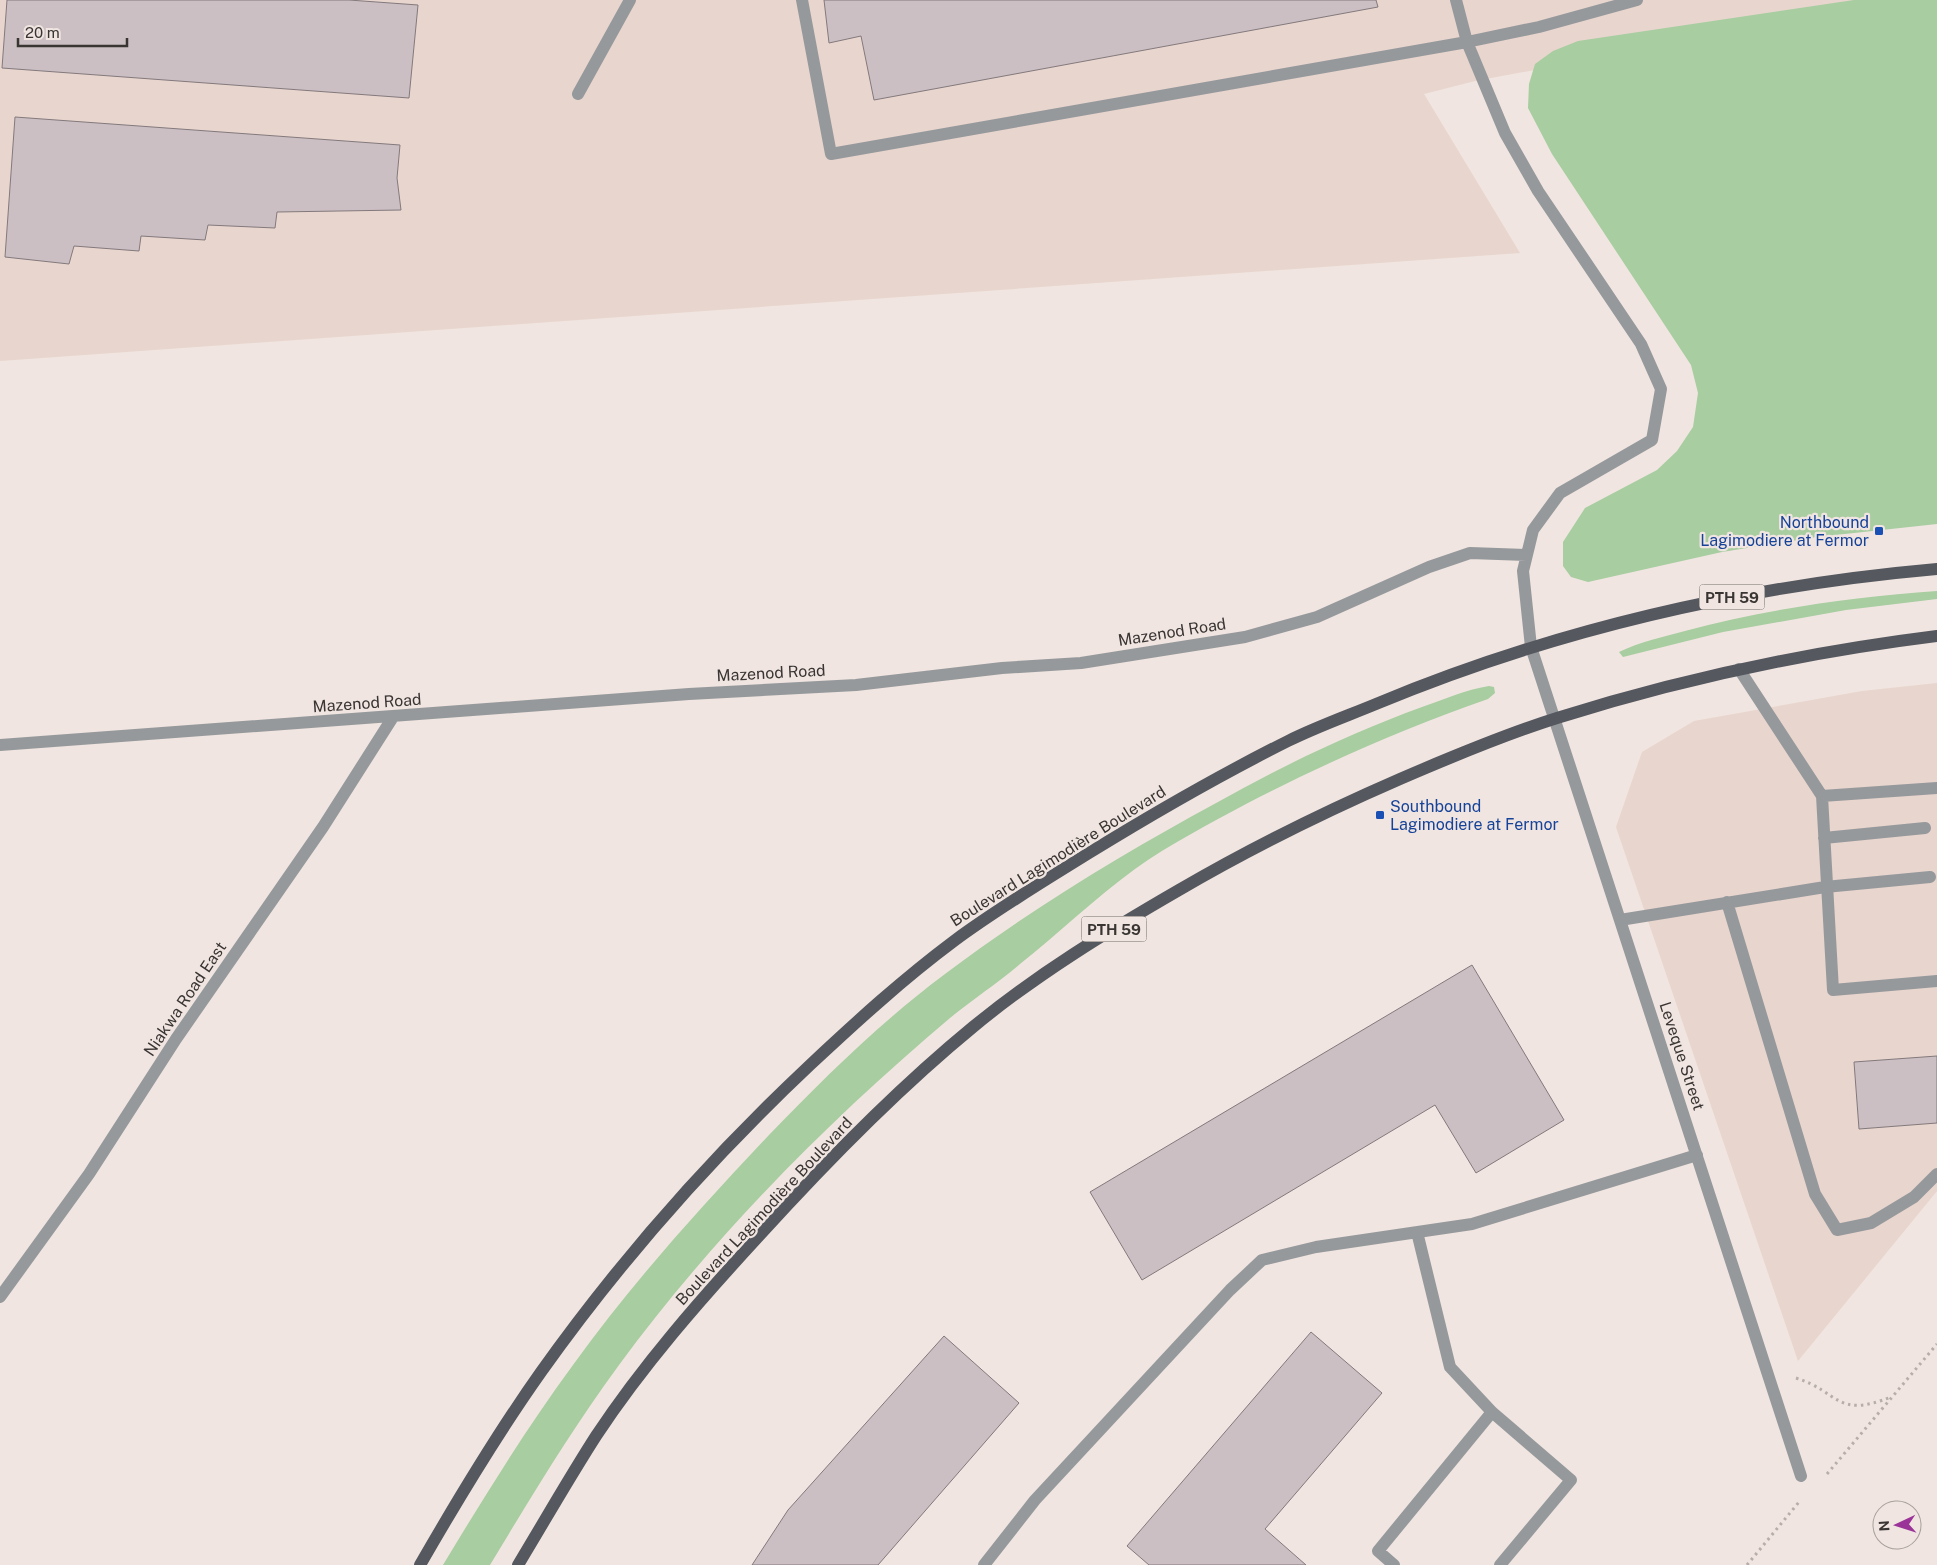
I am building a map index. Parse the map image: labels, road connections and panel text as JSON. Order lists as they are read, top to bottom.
{
  "streets": {
    "main road": ["PTH 59", "Boulevard Lagimodière Boulevard"],
    "street": ["Mazenod Road", "Niakwa Road East", "Leveque Street"]
  },
  "crossings": [
    ["Mazenod Road", "Niakwa Road East"],
    ["Mazenod Road", "Leveque Street"],
    ["Boulevard Lagimodière Boulevard", "Leveque Street"]
  ],
  "places": {
    "transit": ["Northbound Lagimodiere at Fermor", "Southbound Lagimodiere at Fermor"]
  },
  "scale_bar": "20 m",
  "north": "left"
}
